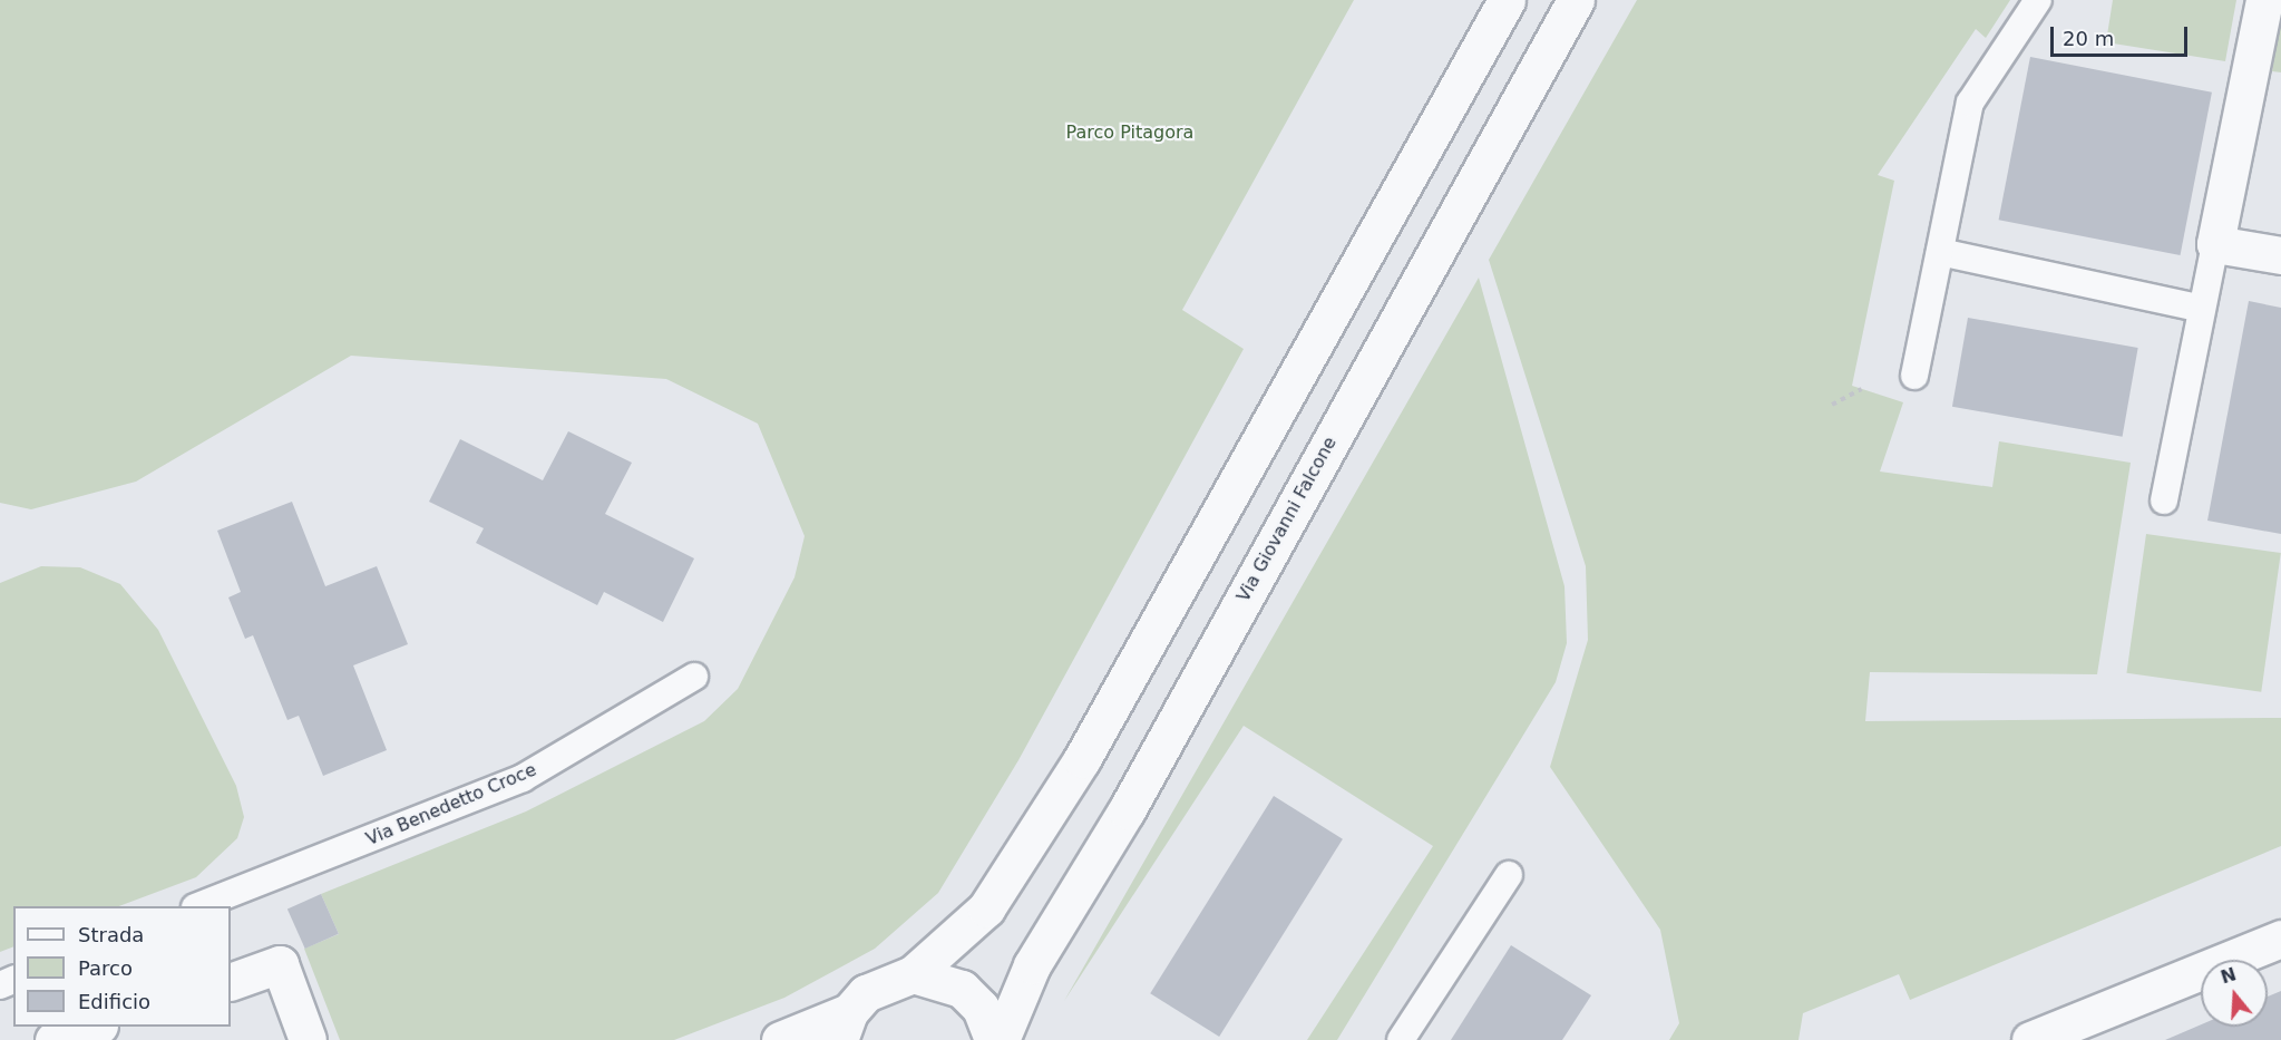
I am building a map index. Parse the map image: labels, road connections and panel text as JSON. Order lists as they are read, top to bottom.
{
  "streets": {
    "street": ["Via Giovanni Falcone"],
    "lane": ["Via Benedetto Croce"]
  },
  "parks": ["Parco Pitagora"],
  "legend": ["Strada", "Parco", "Edificio"],
  "scale_bar": "20 m",
  "north": "top"
}
